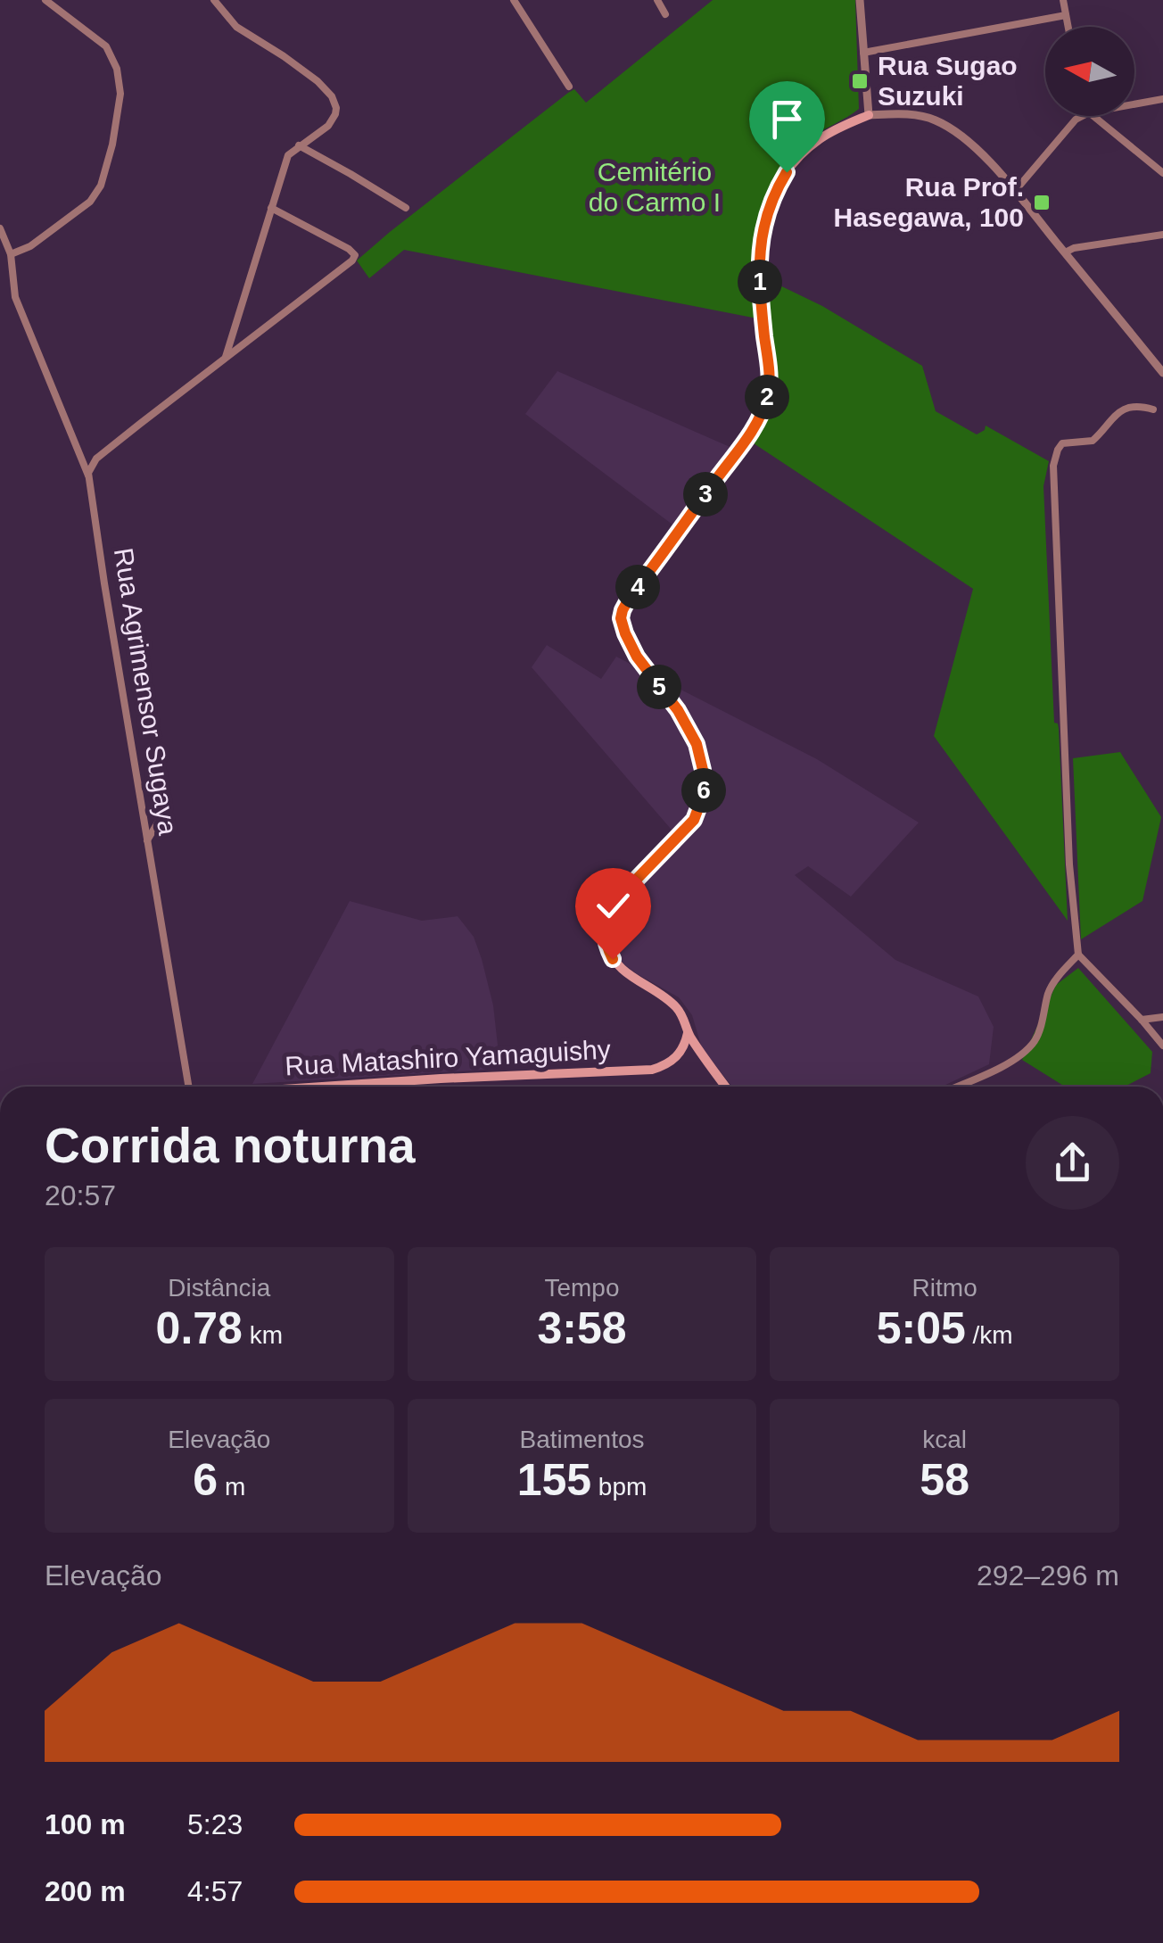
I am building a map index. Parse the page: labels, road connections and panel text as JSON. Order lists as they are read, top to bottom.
{
  "streets": {
    "main road": ["Rua Matashiro Yamaguishy"],
    "street": ["Rua Agrimensor Sugaya"]
  },
  "parks": ["Cemitério do Carmo I"],
  "places": {
    "transit": ["Rua Sugao Suzuki", "Rua Prof. Hasegawa, 100"]
  },
  "north": "left",
  "page": {
    "pins": [
      "1",
      "2",
      "3",
      "4",
      "5",
      "6"
    ],
    "heading": ["Corrida noturna", "20:57"],
    "stats": [
      ["Distância", "0.78 km"],
      ["Tempo", "3:58"],
      ["Ritmo", "5:05 /km"],
      ["Elevação", "6 m"],
      ["Batimentos", "155 bpm"],
      ["kcal", "58"]
    ],
    "chart": ["Elevação", "292–296 m"],
    "list": [
      {
        "name": "100 m",
        "note": "5:23"
      },
      {
        "name": "200 m",
        "note": "4:57"
      }
    ]
  }
}
